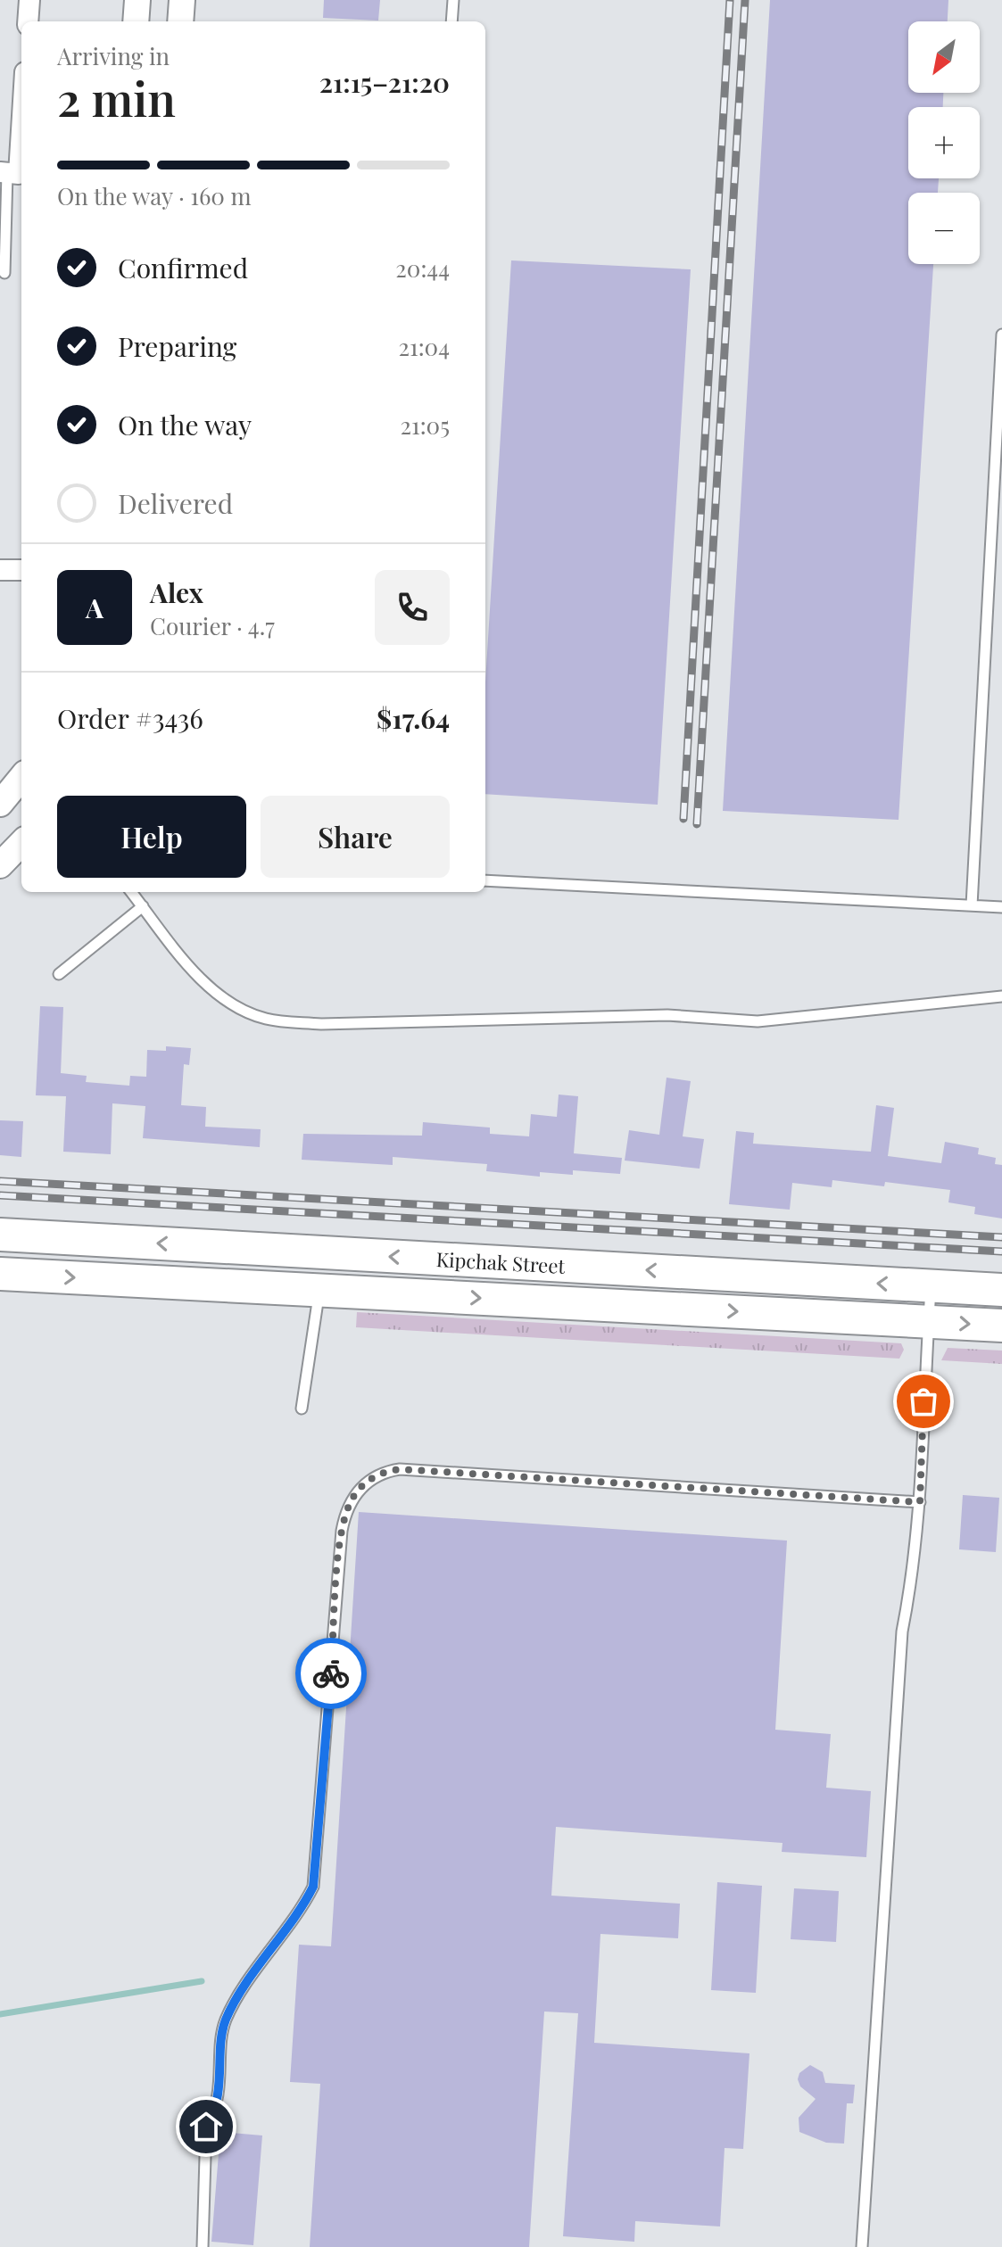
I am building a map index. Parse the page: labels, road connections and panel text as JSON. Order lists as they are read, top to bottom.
{
  "streets": {
    "main road": ["Kipchak Street"]
  },
  "north": "bottom left",
  "page": {
    "map_buttons": ["+", "−"],
    "heading": ["2 min", "Arriving in", "21:15–21:20"],
    "panel": [
      "Alex",
      "Courier · 4.7",
      "Order #3436",
      "$17.64"
    ],
    "bar": "On the way · 160 m",
    "list": [
      ["Confirmed", "20:44"],
      ["Preparing", "21:04"],
      ["On the way", "21:05"],
      "Delivered"
    ],
    "round": "A",
    "buttons": ["Help", "Share"]
  }
}
